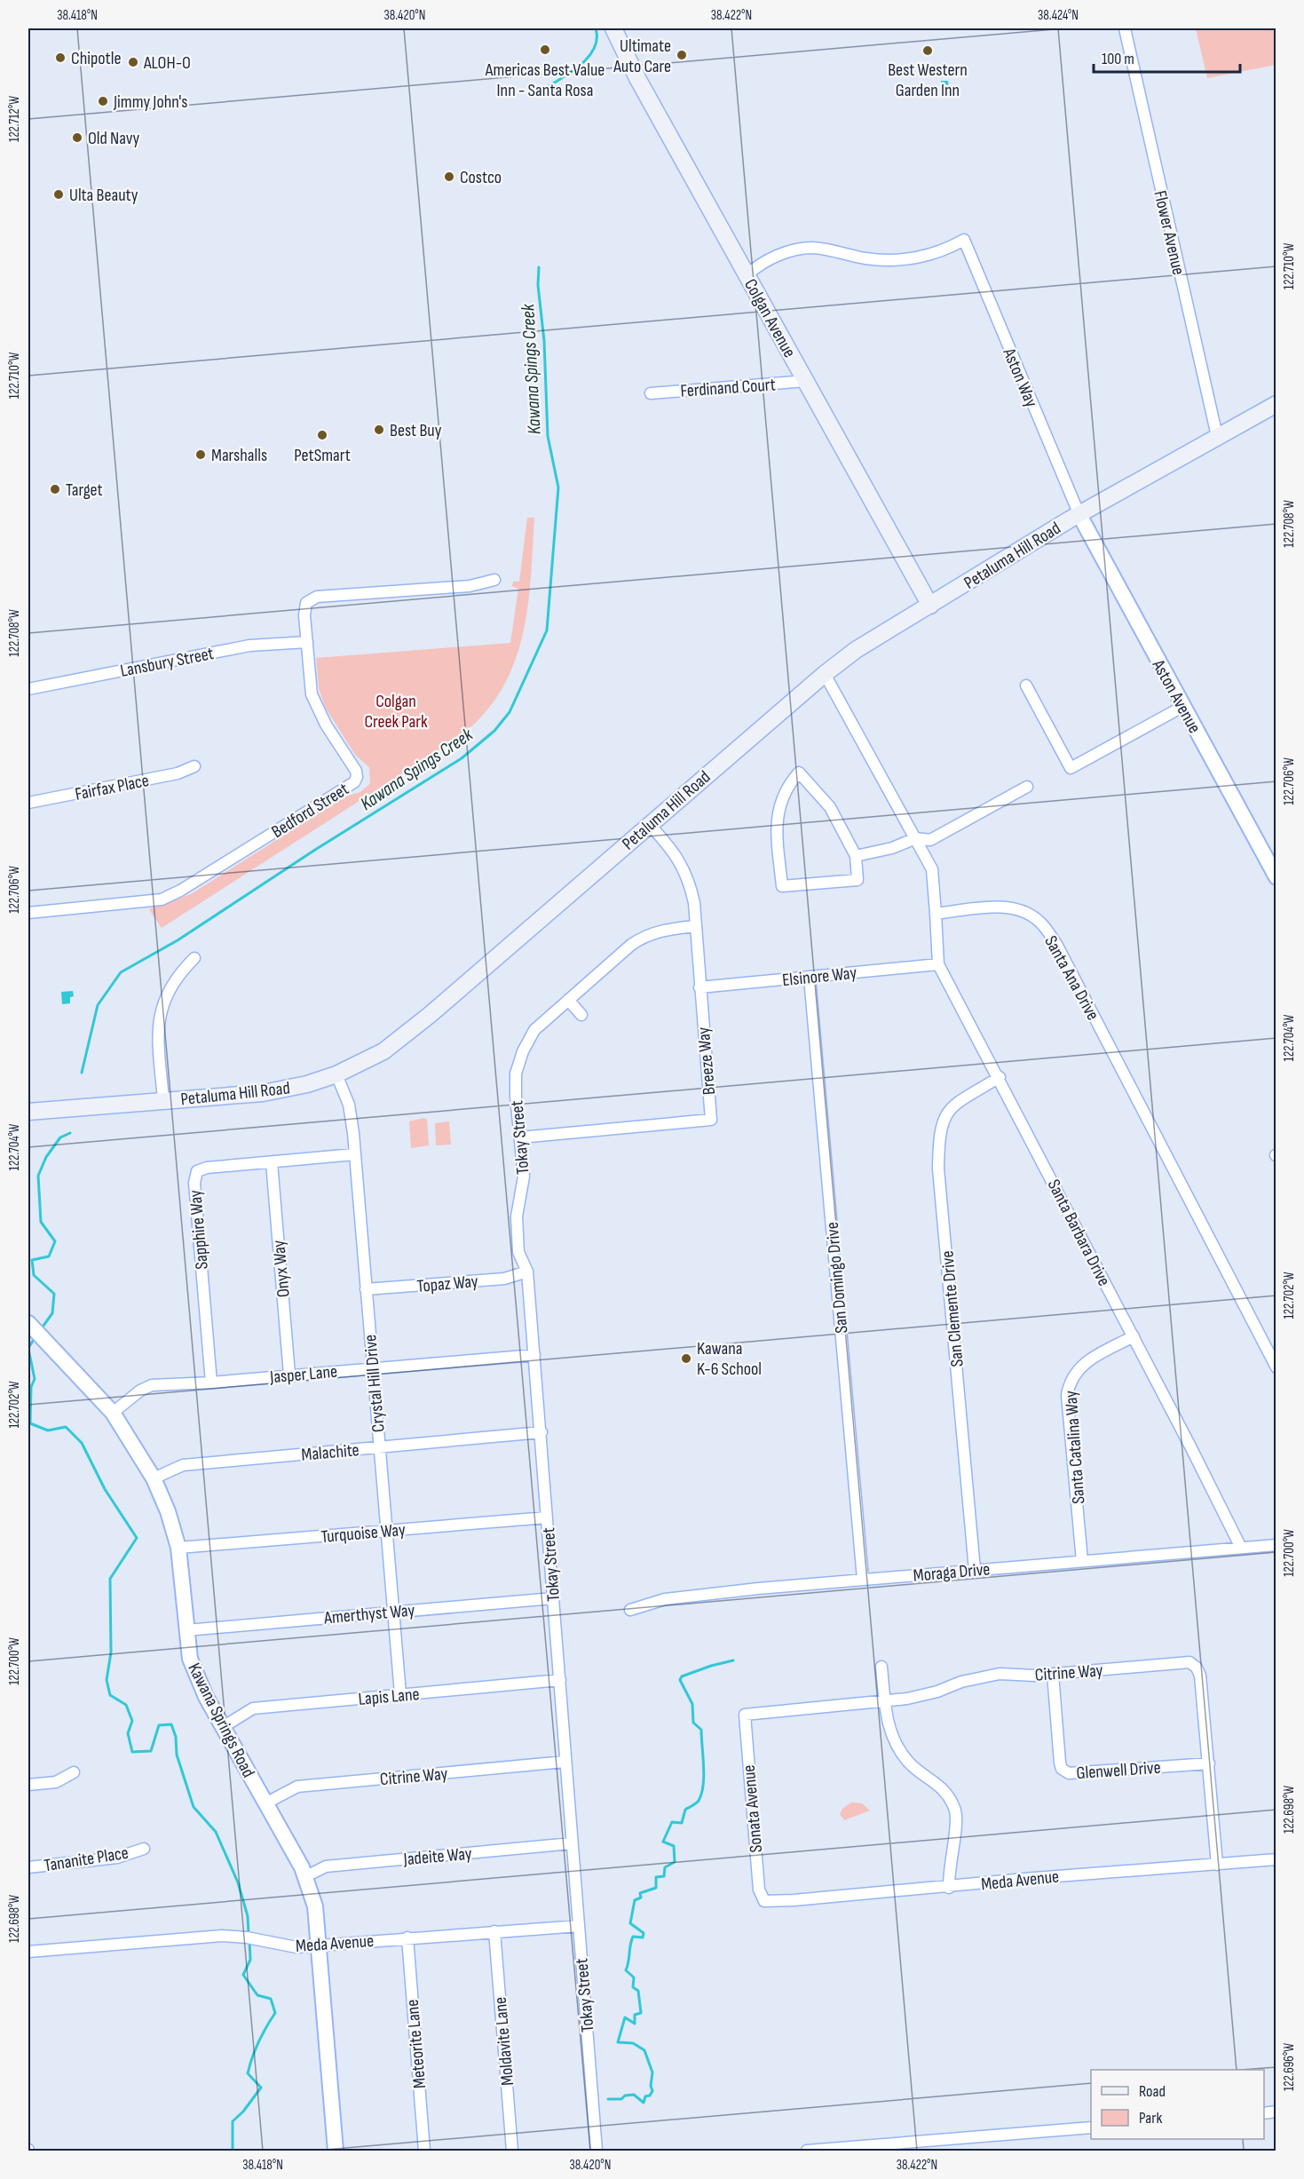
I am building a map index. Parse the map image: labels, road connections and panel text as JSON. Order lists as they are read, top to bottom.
{
  "streets": {
    "main road": ["Colgan Avenue", "Petaluma Hill Road"],
    "street": [
      "Flower Avenue",
      "Aston Way",
      "Ferdinand Court",
      "Lansbury Street",
      "Aston Avenue",
      "Fairfax Place",
      "Bedford Street",
      "Elsinore Way",
      "Santa Ana Drive",
      "Breeze Way",
      "Tokay Street",
      "Sapphire Way",
      "Santa Barbara Drive",
      "Onyx Way",
      "San Domingo Drive",
      "Topaz Way",
      "San Clemente Drive",
      "Jasper Lane",
      "Crystal Hill Drive",
      "Santa Catalina Way",
      "Malachite",
      "Turquoise Way",
      "Moraga Drive",
      "Amerthyst Way",
      "Citrine Way",
      "Lapis Lane",
      "Kawana Springs Road",
      "Glenwell Drive",
      "Sonata Avenue",
      "Jadeite Way",
      "Tananite Place",
      "Meda Avenue",
      "Moldavite Lane",
      "Meteorite Lane"
    ]
  },
  "crossings": [
    ["Flower Avenue", "Petaluma Hill Road"],
    ["Colgan Avenue", "Aston Way"],
    ["Colgan Avenue", "Ferdinand Court"],
    ["Colgan Avenue", "Petaluma Hill Road"],
    ["Aston Way", "Petaluma Hill Road"],
    ["Aston Way", "Aston Avenue"],
    ["Petaluma Hill Road", "Aston Avenue"],
    ["Petaluma Hill Road", "Breeze Way"],
    ["Petaluma Hill Road", "Crystal Hill Drive"],
    ["Lansbury Street", "Bedford Street"],
    ["Elsinore Way", "Breeze Way"],
    ["Elsinore Way", "Santa Barbara Drive"],
    ["Elsinore Way", "San Domingo Drive"],
    ["Santa Ana Drive", "Santa Barbara Drive"],
    ["Breeze Way", "Tokay Street"],
    ["Tokay Street", "Topaz Way"],
    ["Tokay Street", "Jasper Lane"],
    ["Tokay Street", "Malachite"],
    ["Tokay Street", "Turquoise Way"],
    ["Tokay Street", "Amerthyst Way"],
    ["Tokay Street", "Citrine Way"],
    ["Tokay Street", "Lapis Lane"],
    ["Tokay Street", "Jadeite Way"],
    ["Tokay Street", "Meda Avenue"],
    ["Sapphire Way", "Onyx Way"],
    ["Sapphire Way", "Jasper Lane"],
    ["Sapphire Way", "Crystal Hill Drive"],
    ["Santa Barbara Drive", "San Clemente Drive"],
    ["Santa Barbara Drive", "Santa Catalina Way"],
    ["Santa Barbara Drive", "Moraga Drive"],
    ["Onyx Way", "Jasper Lane"],
    ["San Domingo Drive", "Moraga Drive"],
    ["Topaz Way", "Crystal Hill Drive"],
    ["San Clemente Drive", "Moraga Drive"],
    ["Jasper Lane", "Crystal Hill Drive"],
    ["Jasper Lane", "Kawana Springs Road"],
    ["Crystal Hill Drive", "Malachite"],
    ["Crystal Hill Drive", "Turquoise Way"],
    ["Crystal Hill Drive", "Amerthyst Way"],
    ["Crystal Hill Drive", "Lapis Lane"],
    ["Santa Catalina Way", "Moraga Drive"],
    ["Malachite", "Kawana Springs Road"],
    ["Turquoise Way", "Kawana Springs Road"],
    ["Amerthyst Way", "Kawana Springs Road"],
    ["Citrine Way", "Kawana Springs Road"],
    ["Citrine Way", "Glenwell Drive"],
    ["Citrine Way", "Sonata Avenue"],
    ["Citrine Way", "Meda Avenue"],
    ["Lapis Lane", "Kawana Springs Road"],
    ["Kawana Springs Road", "Jadeite Way"],
    ["Kawana Springs Road", "Meda Avenue"],
    ["Sonata Avenue", "Meda Avenue"],
    ["Meda Avenue", "Moldavite Lane"],
    ["Meda Avenue", "Meteorite Lane"]
  ],
  "water": ["Kawana Spings Creek"],
  "parks": ["Colgan Creek Park"],
  "places": [
    "Americas Best Value Inn - Santa Rosa",
    "Best Western Garden Inn",
    "Ultimate Auto Care",
    "Chipotle",
    "ALOH-O",
    "Jimmy John's",
    "Old Navy",
    "Costco",
    "Ulta Beauty",
    "Best Buy",
    "PetSmart",
    "Marshalls",
    "Target",
    "Kawana K-6 School"
  ],
  "legend": ["Road", "Park"],
  "scale_bar": "100 m",
  "coordinates": [
    "38.418°N",
    "38.420°N",
    "38.422°N",
    "38.424°N",
    "122.712°W",
    "122.710°W",
    "122.708°W",
    "122.706°W",
    "122.704°W",
    "122.702°W",
    "122.700°W",
    "122.698°W",
    "122.696°W"
  ]
}
